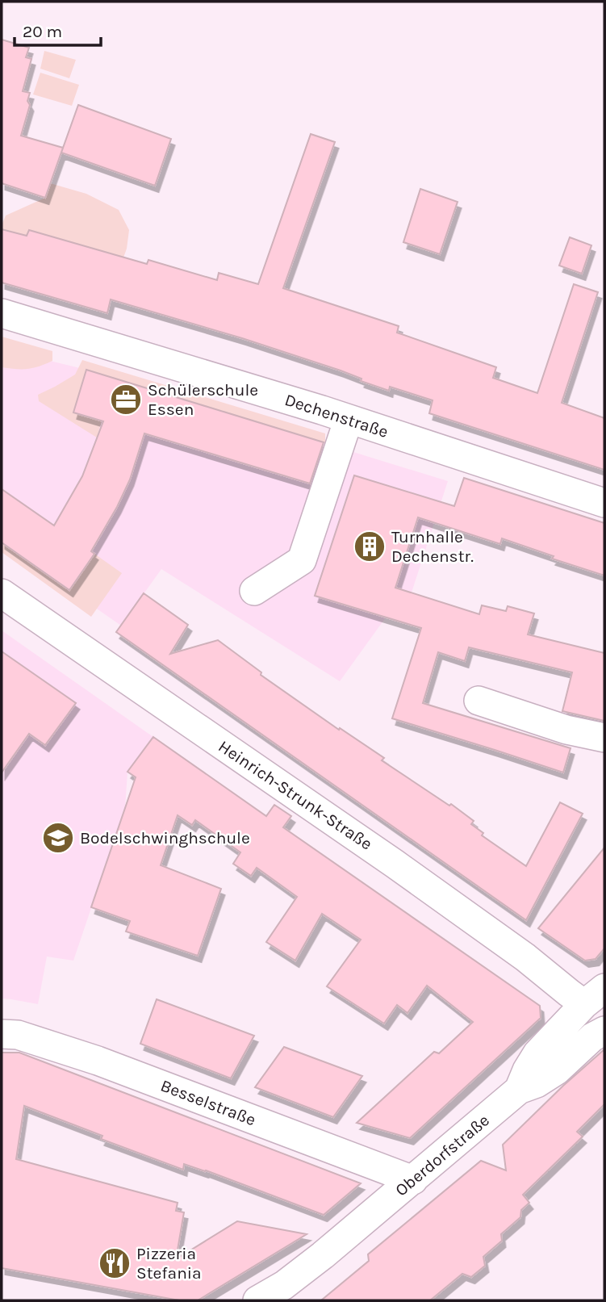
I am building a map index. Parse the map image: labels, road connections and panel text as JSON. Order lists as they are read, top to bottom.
{
  "streets": {
    "street": [
      "Dechenstraße",
      "Heinrich-Strunk-Straße",
      "Besselstraße",
      "Oberdorfstraße"
    ]
  },
  "crossings": [
    ["Heinrich-Strunk-Straße", "Oberdorfstraße"],
    ["Besselstraße", "Oberdorfstraße"]
  ],
  "places": {
    "office": ["Schülerschule Essen"],
    "building": ["Turnhalle Dechenstr."],
    "school or university": ["Bodelschwinghschule"],
    "restaurant": ["Pizzeria Stefania"]
  },
  "scale_bar": "20 m"
}
